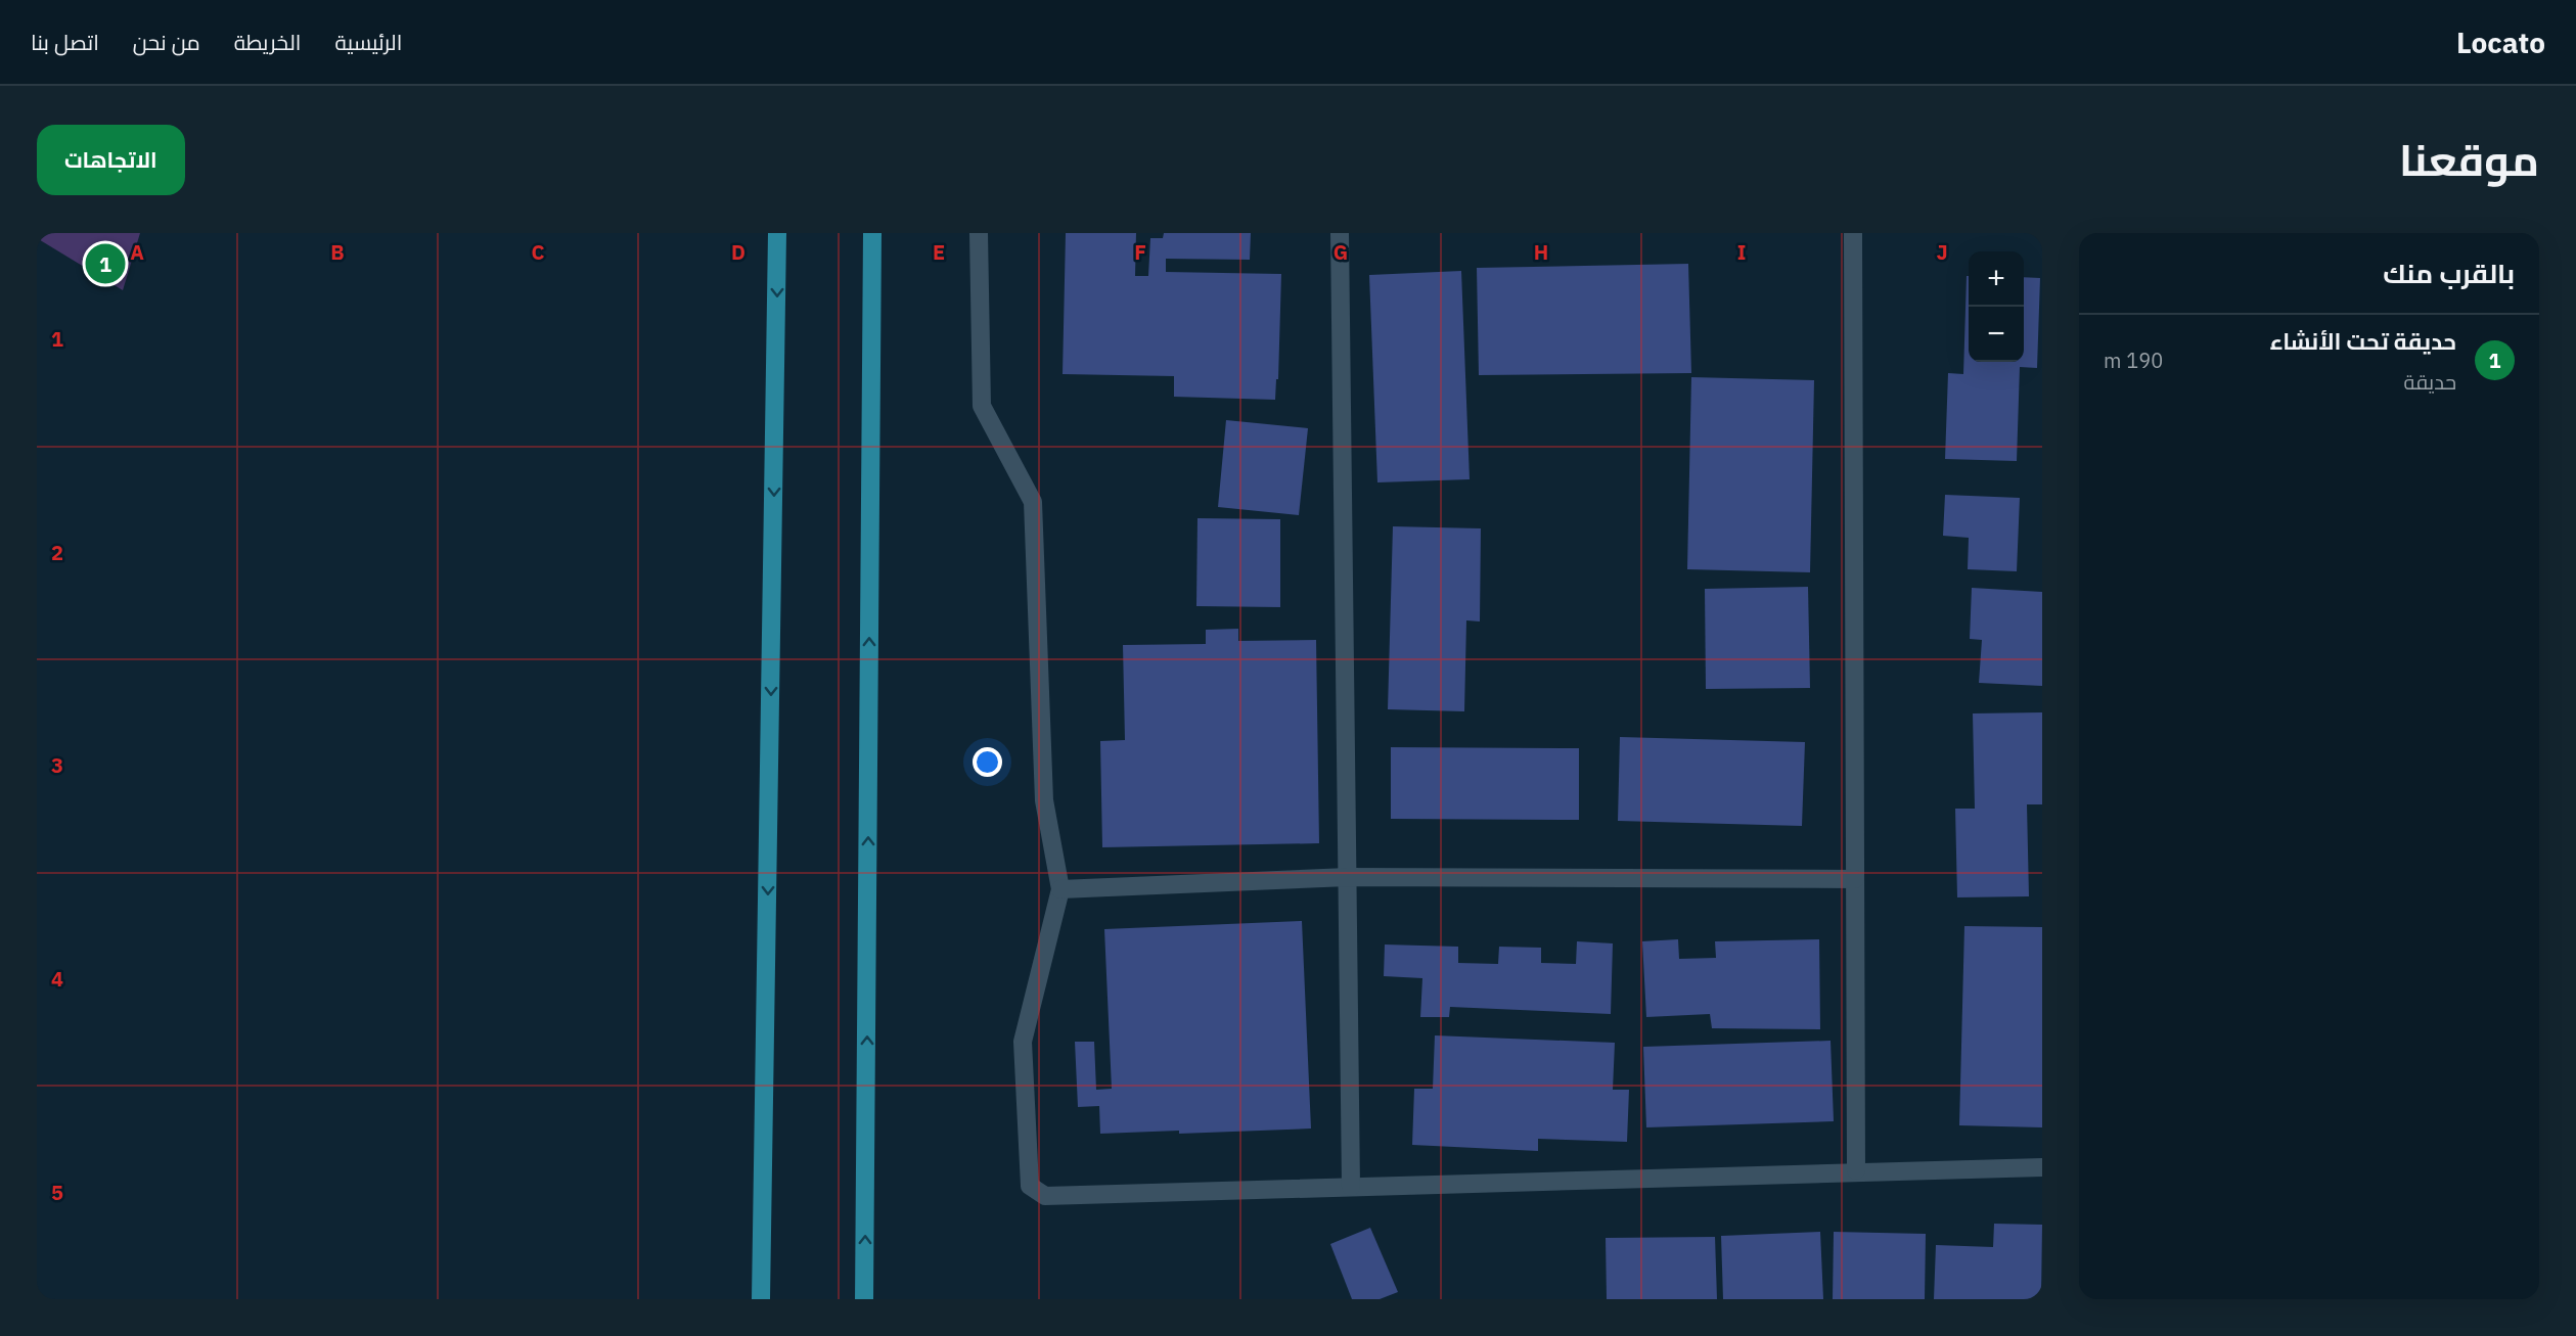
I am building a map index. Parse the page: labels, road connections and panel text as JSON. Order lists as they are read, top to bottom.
{
  "page": {
    "header": "Locato",
    "nav": [
      "الرئيسية",
      "الخريطة",
      "من نحن",
      "اتصل بنا"
    ],
    "title": "موقعنا",
    "buttons": "الاتجاهات",
    "heading": "بالقرب منك",
    "pins": "1",
    "map_buttons": ["+", "−"],
    "list": [
      {
        "mark": "1",
        "name": "حديقة تحت الأنشاء",
        "note": "حديقة",
        "value": "190 m"
      }
    ]
  },
  "grid": {
    "columns": [
      "A",
      "B",
      "C",
      "D",
      "E",
      "F",
      "G",
      "H",
      "I",
      "J"
    ],
    "rows": [
      "1",
      "2",
      "3",
      "4",
      "5"
    ]
  }
}
